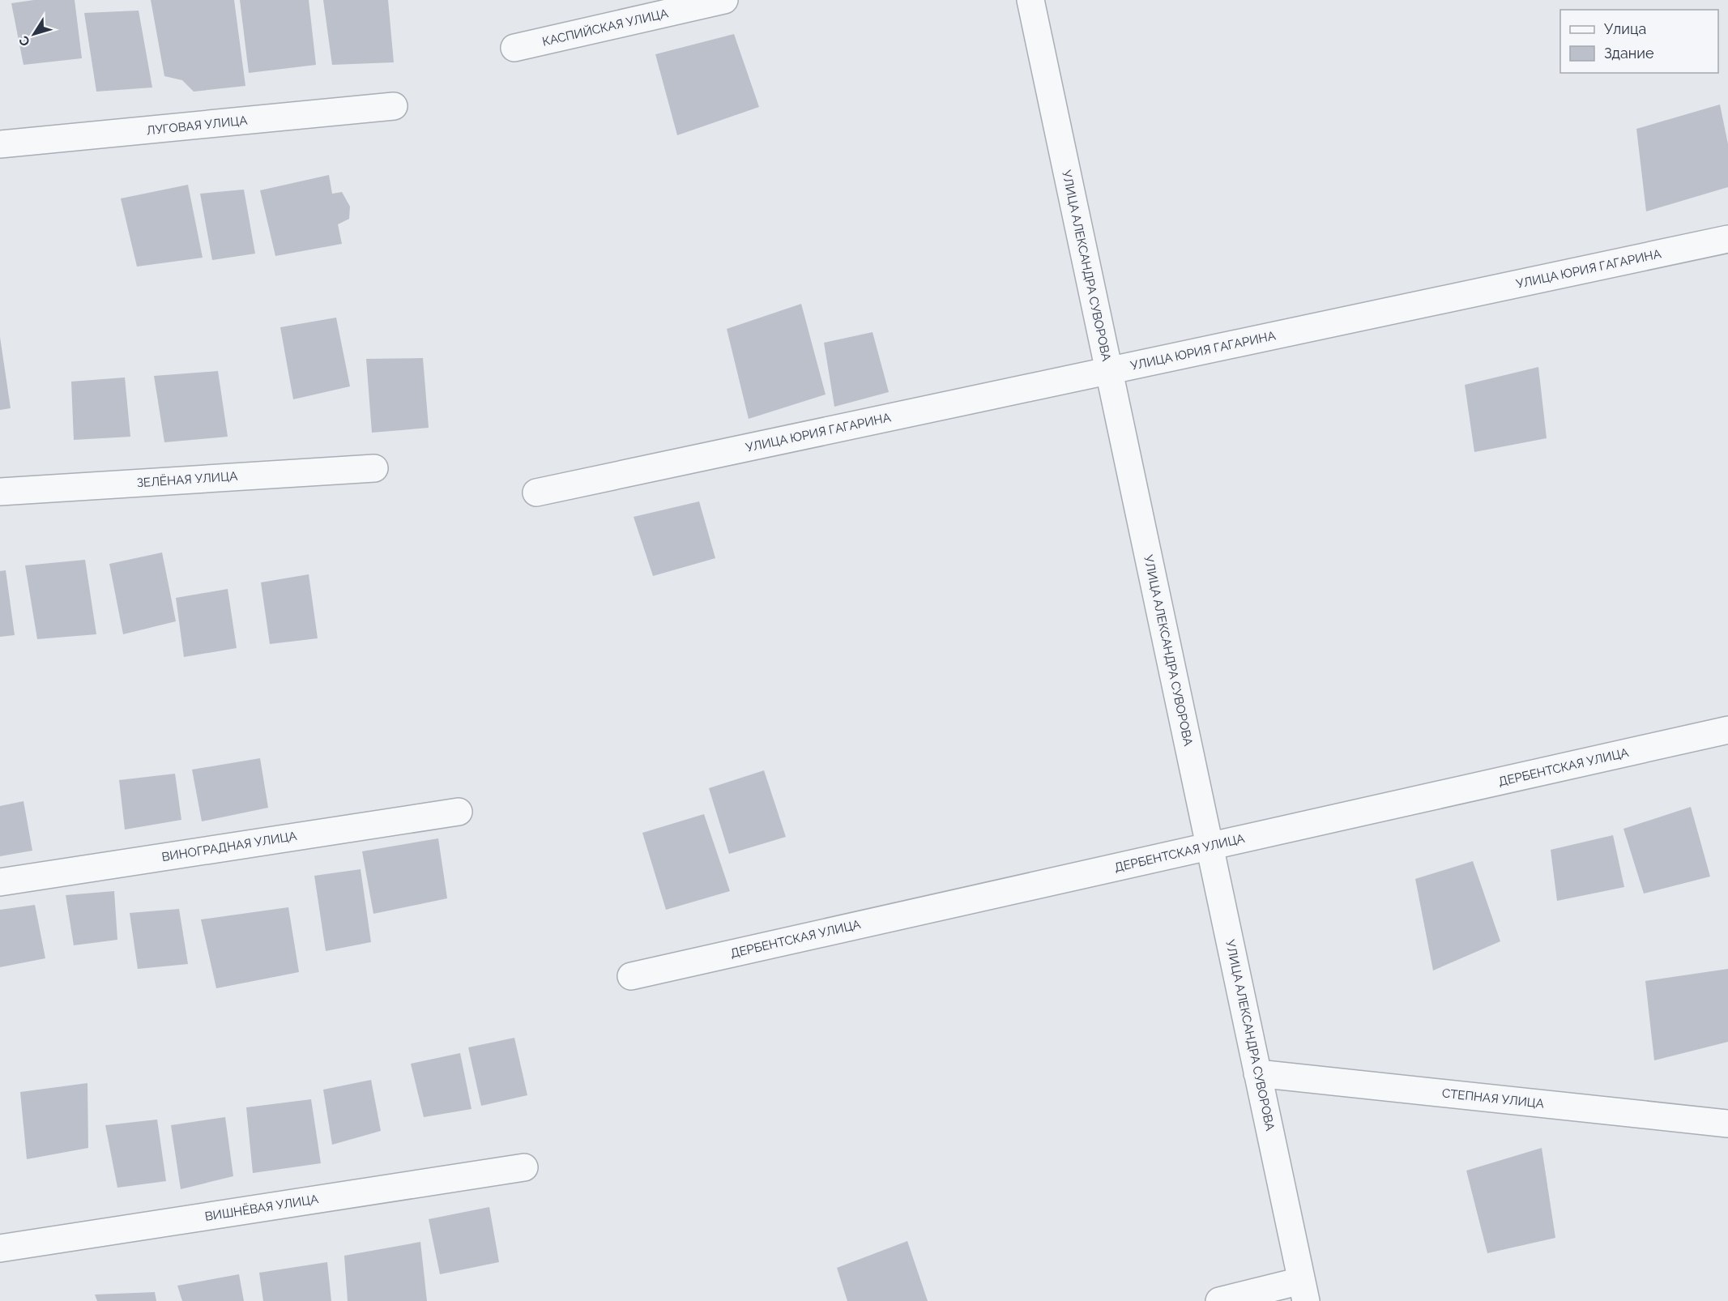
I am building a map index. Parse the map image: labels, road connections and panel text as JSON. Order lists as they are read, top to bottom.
{
  "streets": {
    "street": [
      "КАСПИЙСКАЯ УЛИЦА",
      "ЛУГОВАЯ УЛИЦА",
      "УЛИЦА АЛЕКСАНДРА СУВОРОВА",
      "УЛИЦА ЮРИЯ ГАГАРИНА",
      "ЗЕЛЁНАЯ УЛИЦА",
      "ДЕРБЕНТСКАЯ УЛИЦА",
      "ВИНОГРАДНАЯ УЛИЦА",
      "СТЕПНАЯ УЛИЦА",
      "ВИШНЁВАЯ УЛИЦА"
    ]
  },
  "crossings": [
    ["УЛИЦА АЛЕКСАНДРА СУВОРОВА", "УЛИЦА ЮРИЯ ГАГАРИНА"],
    ["УЛИЦА АЛЕКСАНДРА СУВОРОВА", "ДЕРБЕНТСКАЯ УЛИЦА"],
    ["УЛИЦА АЛЕКСАНДРА СУВОРОВА", "СТЕПНАЯ УЛИЦА"]
  ],
  "legend": ["Улица", "Здание"],
  "north": "bottom left"
}
